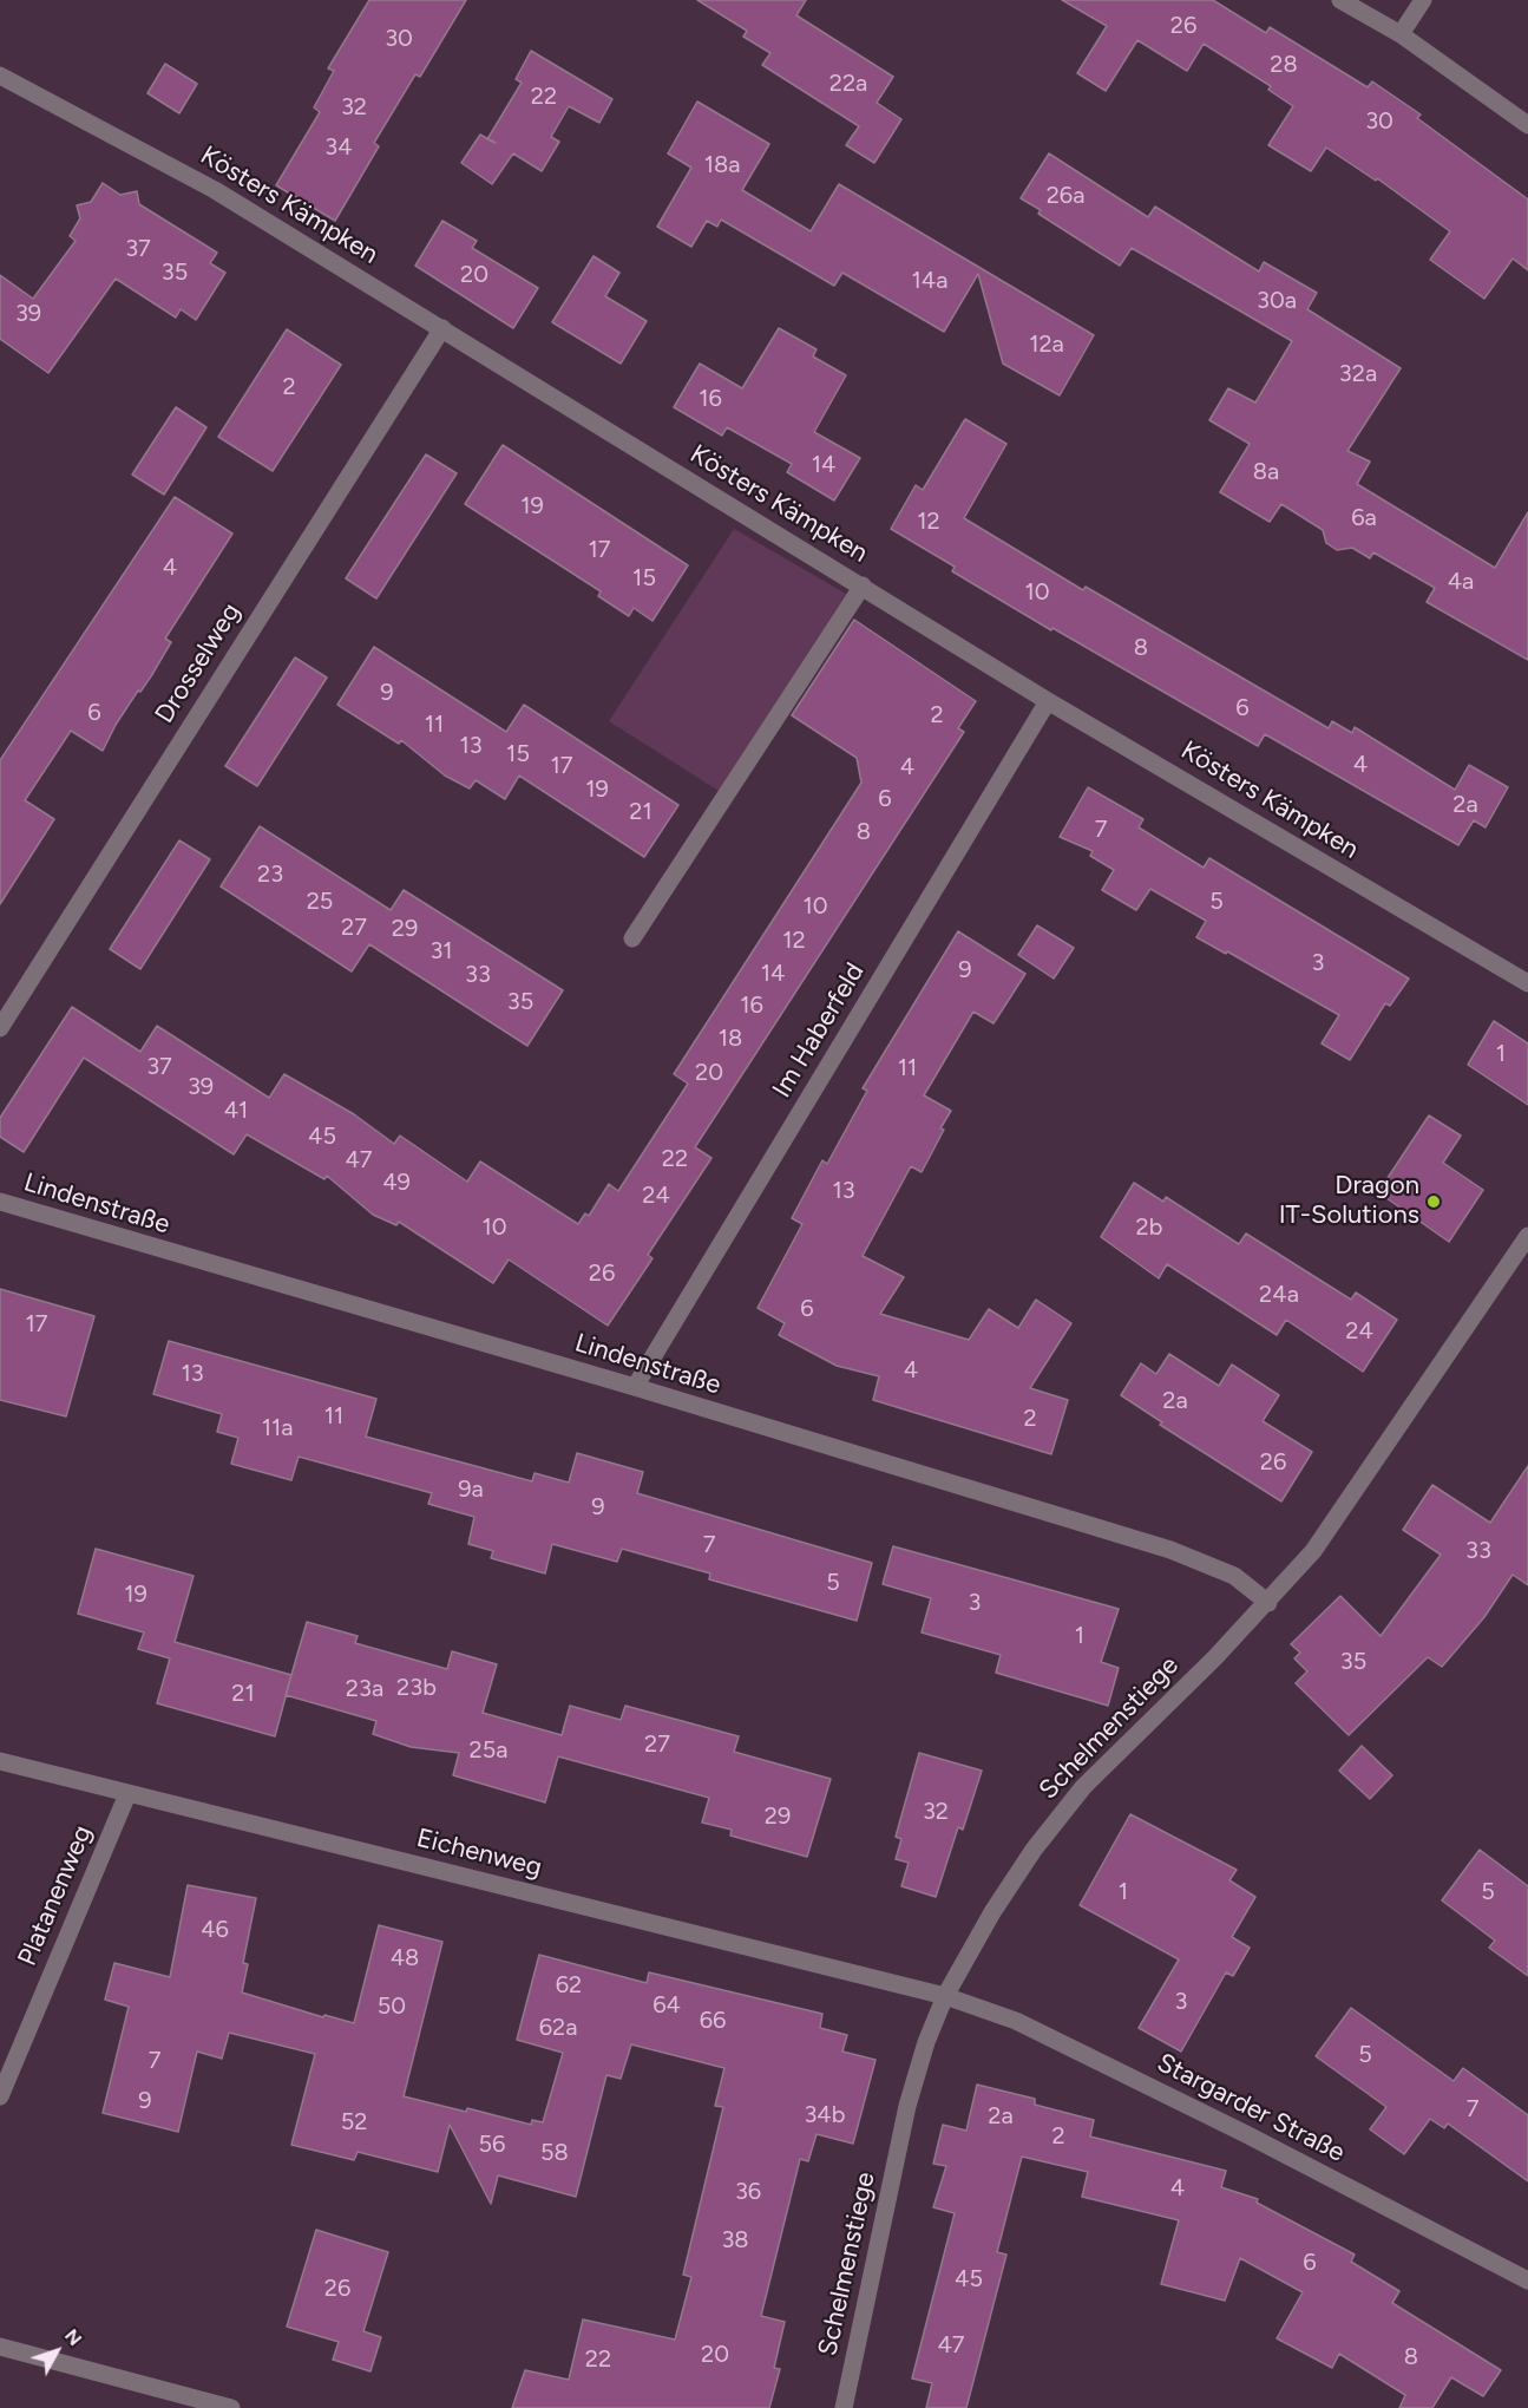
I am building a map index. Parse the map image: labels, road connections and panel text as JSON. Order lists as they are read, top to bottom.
{
  "streets": {
    "street": [
      "Kösters Kämpken",
      "Drosselweg",
      "Im Haberfeld",
      "Lindenstraße",
      "Schelmenstiege",
      "Eichenweg",
      "Platanenweg",
      "Stargarder Straße"
    ]
  },
  "crossings": [
    ["Kösters Kämpken", "Drosselweg"],
    ["Kösters Kämpken", "Im Haberfeld"],
    ["Im Haberfeld", "Lindenstraße"],
    ["Lindenstraße", "Schelmenstiege"],
    ["Schelmenstiege", "Eichenweg"],
    ["Schelmenstiege", "Stargarder Straße"],
    ["Eichenweg", "Platanenweg"],
    ["Eichenweg", "Stargarder Straße"]
  ],
  "places": ["Dragon IT-Solutions"],
  "house_numbers": [
    "26",
    "30",
    "28",
    "22a",
    "22",
    "32",
    "30",
    "34",
    "18a",
    "26a",
    "37",
    "35",
    "20",
    "14a",
    "30a",
    "39",
    "12a",
    "32a",
    "2",
    "16",
    "14",
    "8a",
    "19",
    "6a",
    "12",
    "17",
    "4",
    "15",
    "4a",
    "10",
    "8",
    "9",
    "6",
    "6",
    "2",
    "11",
    "13",
    "15",
    "4",
    "17",
    "4",
    "19",
    "6",
    "2a",
    "21",
    "7",
    "8",
    "23",
    "25",
    "5",
    "10",
    "27",
    "29",
    "12",
    "31",
    "3",
    "9",
    "14",
    "33",
    "35",
    "16",
    "18",
    "1",
    "37",
    "11",
    "20",
    "39",
    "41",
    "45",
    "22",
    "47",
    "49",
    "13",
    "24",
    "10",
    "2b",
    "26",
    "24a",
    "6",
    "17",
    "24",
    "4",
    "13",
    "2a",
    "11",
    "2",
    "11a",
    "26",
    "9a",
    "9",
    "7",
    "33",
    "5",
    "19",
    "3",
    "1",
    "35",
    "23b",
    "23a",
    "21",
    "27",
    "25a",
    "32",
    "29",
    "1",
    "5",
    "46",
    "48",
    "62",
    "3",
    "64",
    "50",
    "66",
    "62a",
    "5",
    "7",
    "9",
    "7",
    "34b",
    "2a",
    "52",
    "2",
    "56",
    "58",
    "4",
    "36",
    "38",
    "6",
    "45",
    "26",
    "47",
    "20",
    "8",
    "22"
  ],
  "north": "top right"
}
